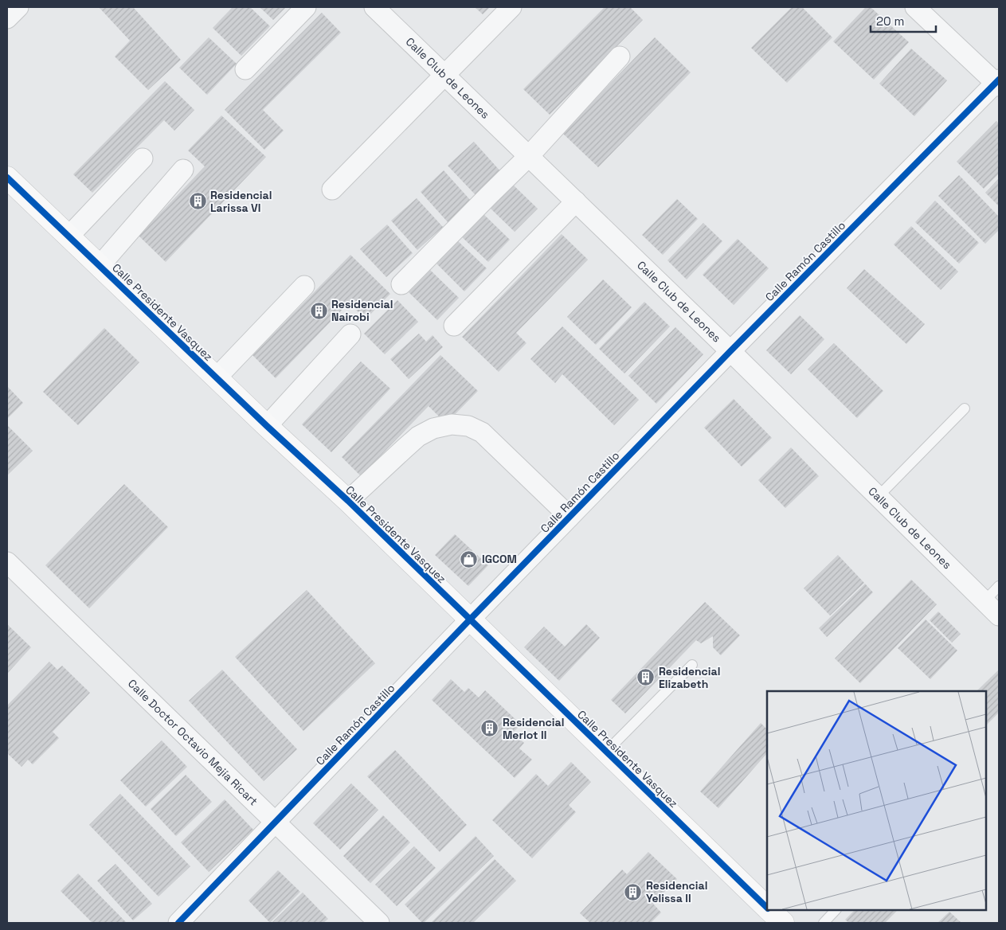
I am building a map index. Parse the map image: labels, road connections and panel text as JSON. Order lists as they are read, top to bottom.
{
  "streets": {
    "street": [
      "Calle Club de Leones",
      "Calle Ramón Castillo",
      "Calle Presidente Vasquez",
      "Calle Doctor Octavio Mejía Ricart"
    ]
  },
  "crossings": [
    ["Calle Club de Leones", "Calle Ramón Castillo"],
    ["Calle Ramón Castillo", "Calle Presidente Vasquez"],
    ["Calle Ramón Castillo", "Calle Doctor Octavio Mejía Ricart"]
  ],
  "places": {
    "building": [
      "Residencial Larissa VI",
      "Residencial Nairobi",
      "Residencial Elizabeth",
      "Residencial Merlot II",
      "Residencial Yelissa II"
    ],
    "shop": ["IGCOM"]
  },
  "scale_bar": "20 m"
}
